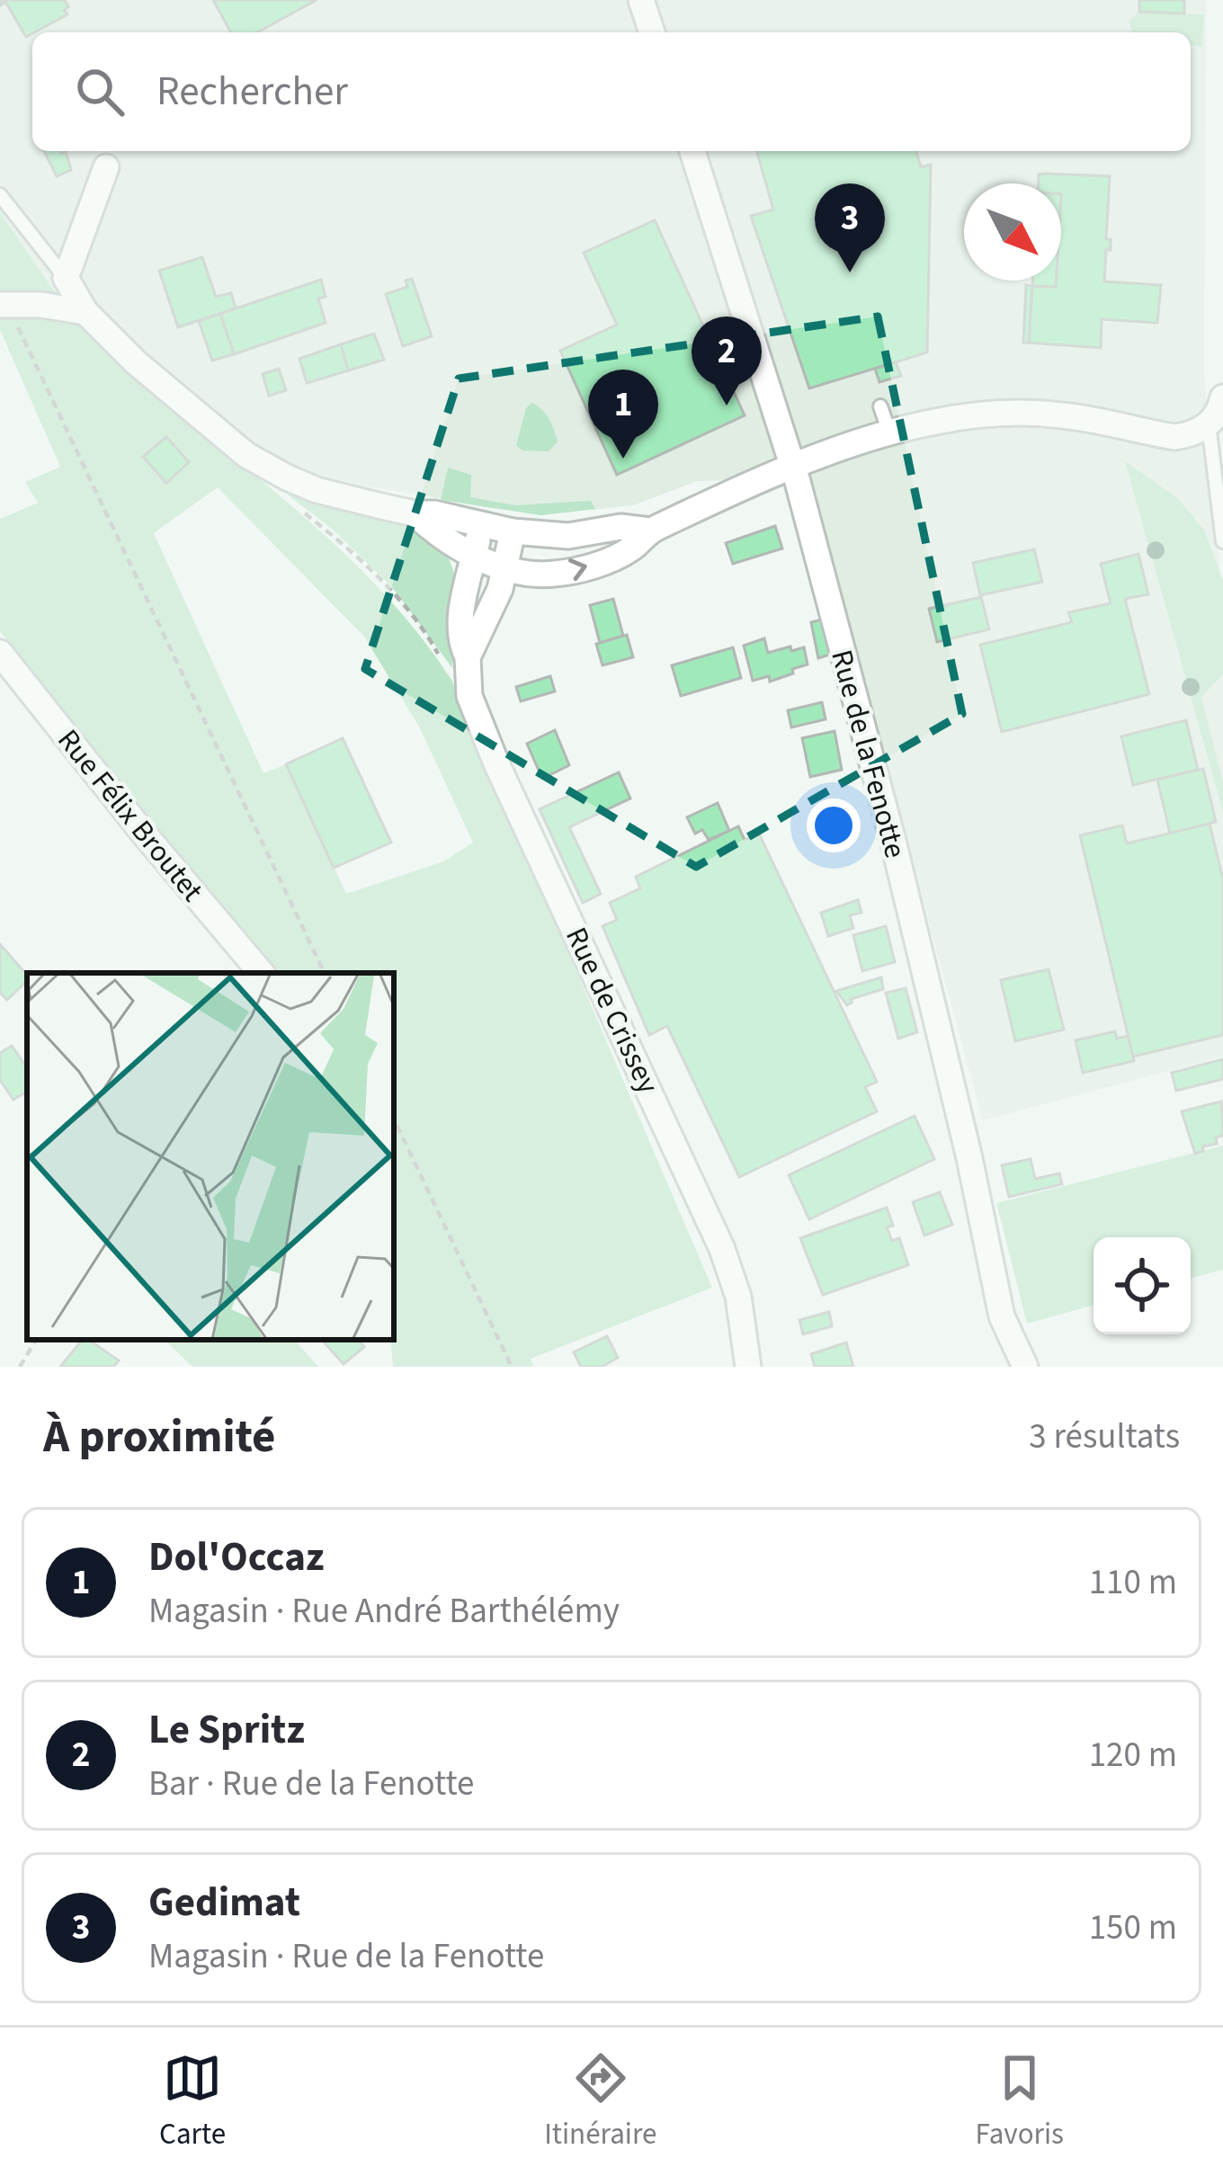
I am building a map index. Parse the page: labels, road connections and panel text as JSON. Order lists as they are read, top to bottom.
{
  "streets": {
    "street": ["Rue de la Fenotte", "Rue Félix Broutet", "Rue de Crissey"]
  },
  "north": "bottom right",
  "page": {
    "search": "Rechercher",
    "pins": ["3", "2", "1"],
    "heading": ["À proximité", "3 résultats"],
    "list": [
      {
        "mark": "1",
        "name": "Dol'Occaz",
        "note": "Magasin · Rue André Barthélémy",
        "value": "110 m"
      },
      {
        "mark": "2",
        "name": "Le Spritz",
        "note": "Bar · Rue de la Fenotte",
        "value": "120 m"
      },
      {
        "mark": "3",
        "name": "Gedimat",
        "note": "Magasin · Rue de la Fenotte",
        "value": "150 m"
      }
    ],
    "nav": ["Carte", "Itinéraire", "Favoris"]
  }
}
